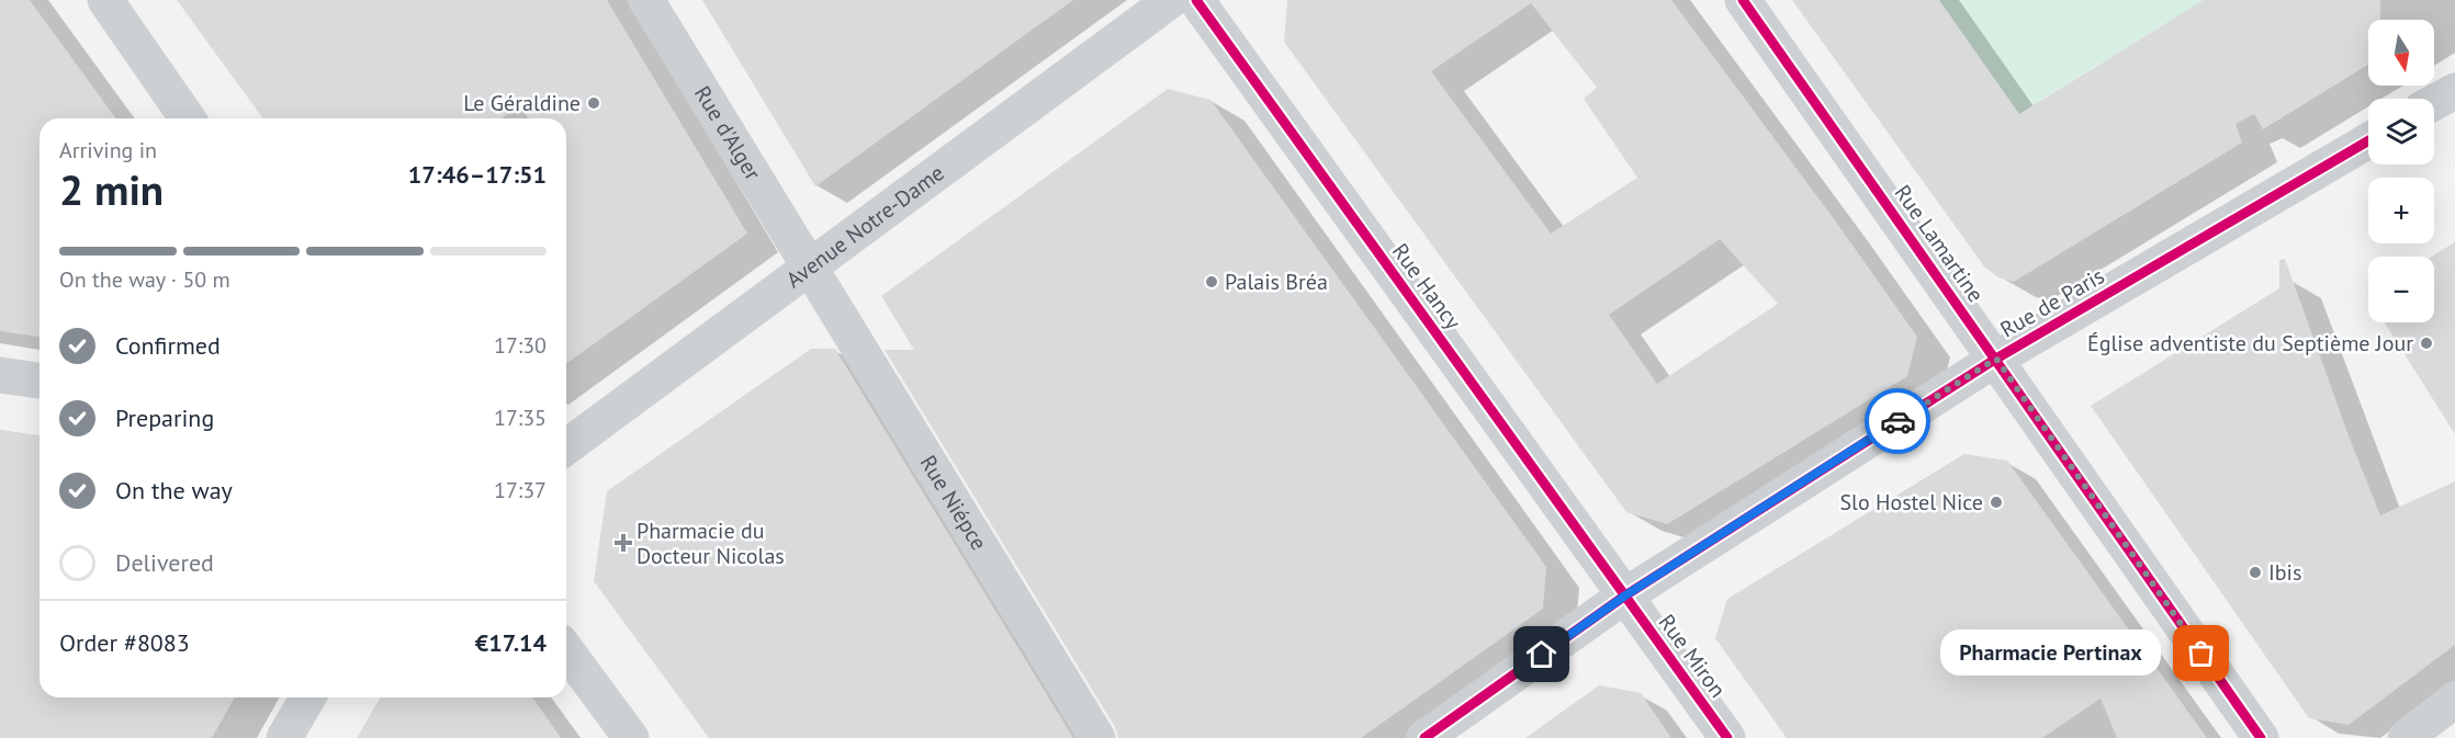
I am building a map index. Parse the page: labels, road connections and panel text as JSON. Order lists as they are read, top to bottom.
{
  "streets": {
    "street": [
      "Rue d'Alger",
      "Avenue Notre-Dame",
      "Rue Lamartine",
      "Rue Hancy",
      "Rue de Paris",
      "Rue Niépce",
      "Rue Miron"
    ]
  },
  "crossings": [
    ["Rue d'Alger", "Avenue Notre-Dame"],
    ["Rue d'Alger", "Rue Niépce"],
    ["Avenue Notre-Dame", "Rue Niépce"],
    ["Rue Lamartine", "Rue de Paris"],
    ["Rue Hancy", "Rue de Paris"],
    ["Rue Hancy", "Rue Miron"],
    ["Rue de Paris", "Rue Miron"]
  ],
  "places": {
    "other": [
      "Le Géraldine",
      "Palais Bréa",
      "Église adventiste du Septième Jour",
      "Slo Hostel Nice",
      "Ibis",
      "Pharmacie Pertinax"
    ],
    "health": ["Pharmacie du Docteur Nicolas"]
  },
  "north": "bottom",
  "page": {
    "map_buttons": ["+", "−"],
    "heading": ["2 min", "Arriving in", "17:46–17:51"],
    "panel": ["Order #8083", "€17.14"],
    "bar": "On the way · 50 m",
    "list": [
      ["Confirmed", "17:30"],
      ["Preparing", "17:35"],
      ["On the way", "17:37"],
      "Delivered"
    ],
    "bubble": "Pharmacie Pertinax"
  }
}
